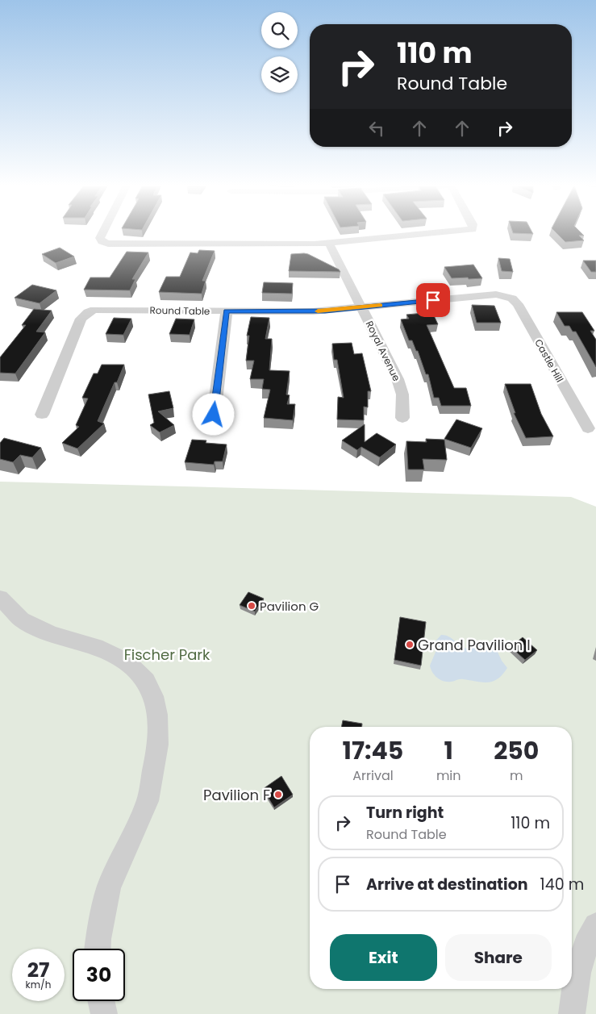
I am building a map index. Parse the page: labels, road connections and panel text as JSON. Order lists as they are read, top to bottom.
{
  "streets": {
    "street": ["Round Table", "Royal Avenue", "Castle Hill"]
  },
  "crossings": [
    ["Round Table", "Royal Avenue"],
    ["Round Table", "Castle Hill"]
  ],
  "parks": ["Fischer Park"],
  "places": ["Pavilion G", "Grand Pavilion I", "Pavilion F"],
  "page": {
    "turn": ["110 m", "Round Table"],
    "eta": [
      "17:45",
      "Arrival",
      "1",
      "min",
      "250",
      "m"
    ],
    "list": [
      {
        "name": "Turn right",
        "note": "Round Table",
        "value": "110 m"
      },
      {
        "name": "Arrive at destination",
        "value": "140 m"
      }
    ],
    "buttons": ["Exit", "Share"],
    "speed": "27 km/h",
    "limit": "30"
  }
}
